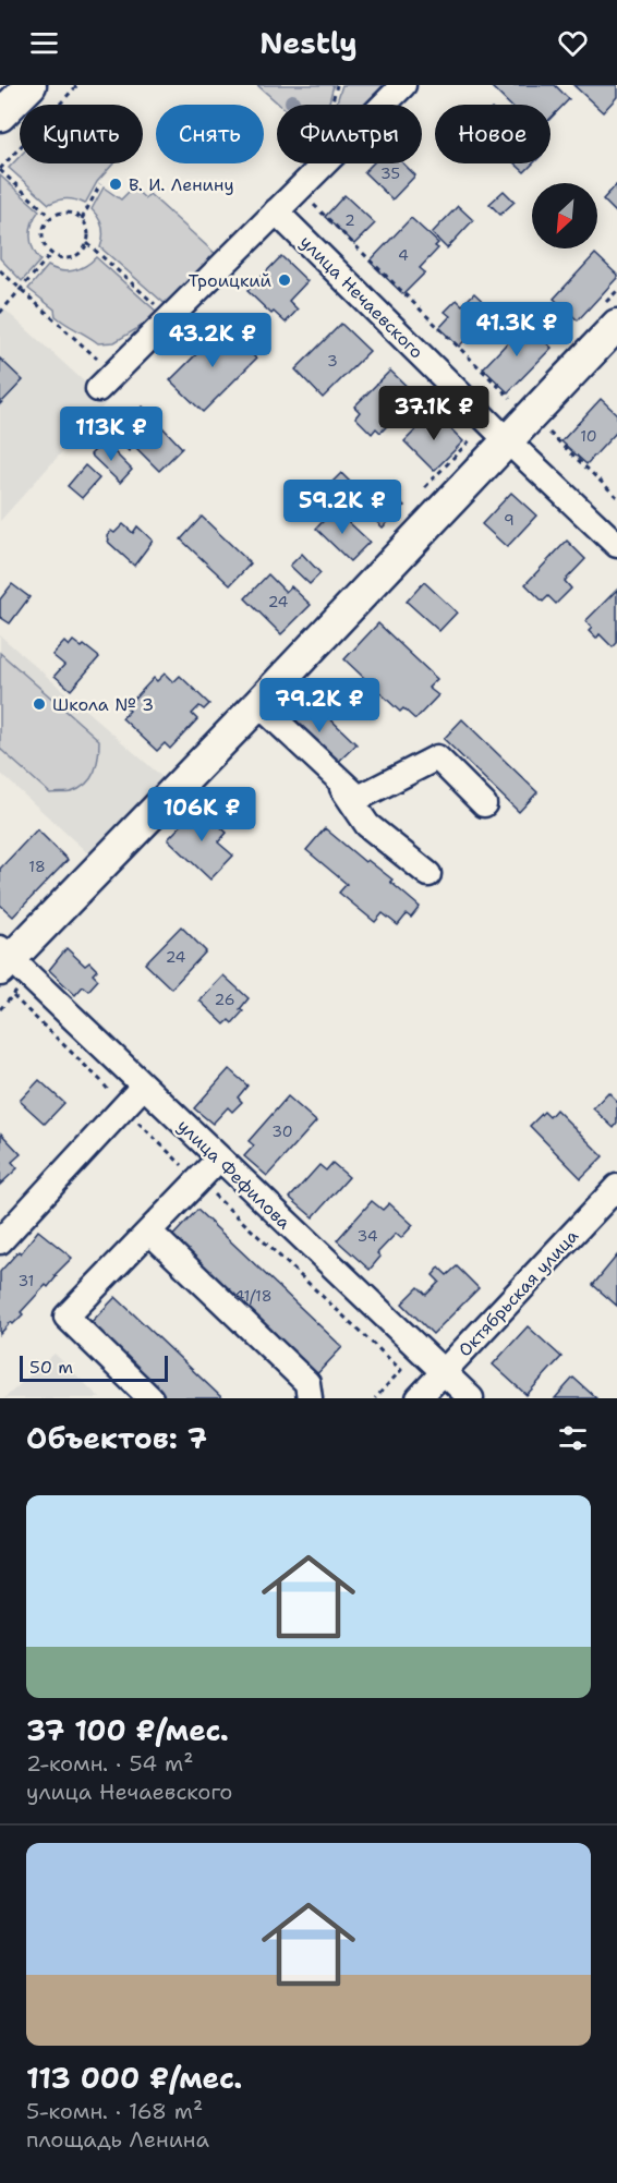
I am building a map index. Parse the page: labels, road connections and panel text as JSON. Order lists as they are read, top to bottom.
{
  "streets": {
    "street": ["улица Нечаевского", "улица Фефилова", "Октябрьская улица"]
  },
  "crossings": [
    ["улица Фефилова", "Октябрьская улица"]
  ],
  "places": ["В. И. Ленину", "Троицкий", "Школа № 3"],
  "house_numbers": [
    "35",
    "2",
    "4",
    "3",
    "10",
    "9",
    "24",
    "18",
    "24",
    "26",
    "30",
    "34",
    "31",
    "41/18"
  ],
  "scale_bar": "50 m",
  "north": "bottom left",
  "page": {
    "header": "Nestly",
    "chip": [
      "Купить",
      "Снять",
      "Фильтры",
      "Новое"
    ],
    "price": [
      "41.3K ₽",
      "43.2K ₽",
      "37.1K ₽",
      "113K ₽",
      "59.2K ₽",
      "79.2K ₽",
      "106K ₽"
    ],
    "scale": "50 m",
    "heading": "Объектов: 7",
    "list": [
      {
        "name": "37 100 ₽/мес.",
        "note": "2-комн. · 54 m² · улица Нечаевского"
      },
      {
        "name": "113 000 ₽/мес.",
        "note": "5-комн. · 168 m² · площадь Ленина"
      }
    ]
  }
}
